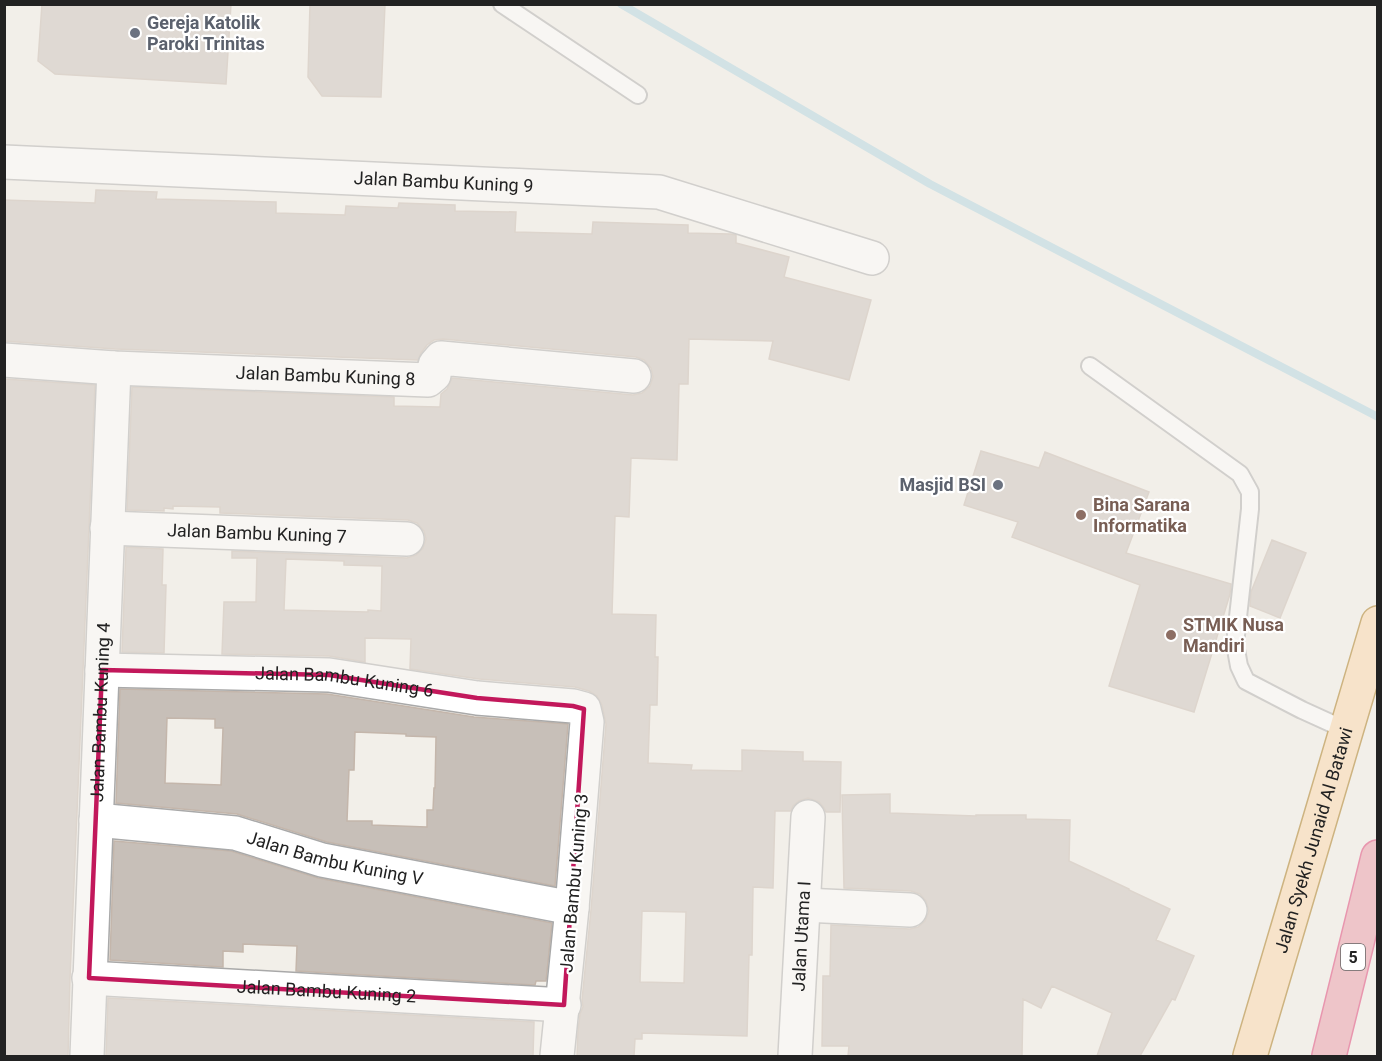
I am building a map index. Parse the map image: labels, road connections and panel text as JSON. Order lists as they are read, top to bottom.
{
  "streets": {
    "highway": ["5"],
    "main road": ["Jalan Syekh Junaid Al Batawi"],
    "street": [
      "Jalan Bambu Kuning 9",
      "Jalan Bambu Kuning 8",
      "Jalan Bambu Kuning 7",
      "Jalan Bambu Kuning 6",
      "Jalan Bambu Kuning 4",
      "Jalan Bambu Kuning V",
      "Jalan Bambu Kuning 3",
      "Jalan Utama I",
      "Jalan Bambu Kuning 2"
    ]
  },
  "crossings": [
    ["Jalan Bambu Kuning 8", "Jalan Bambu Kuning 4"],
    ["Jalan Bambu Kuning 7", "Jalan Bambu Kuning 4"],
    ["Jalan Bambu Kuning 6", "Jalan Bambu Kuning 4"],
    ["Jalan Bambu Kuning 6", "Jalan Bambu Kuning 3"],
    ["Jalan Bambu Kuning 4", "Jalan Bambu Kuning V"],
    ["Jalan Bambu Kuning 4", "Jalan Bambu Kuning 2"],
    ["Jalan Bambu Kuning V", "Jalan Bambu Kuning 3"],
    ["Jalan Bambu Kuning 3", "Jalan Bambu Kuning 2"]
  ],
  "places": [
    "Gereja Katolik Paroki Trinitas",
    "Masjid BSI",
    "Bina Sarana Informatika",
    "STMIK Nusa Mandiri"
  ]
}
